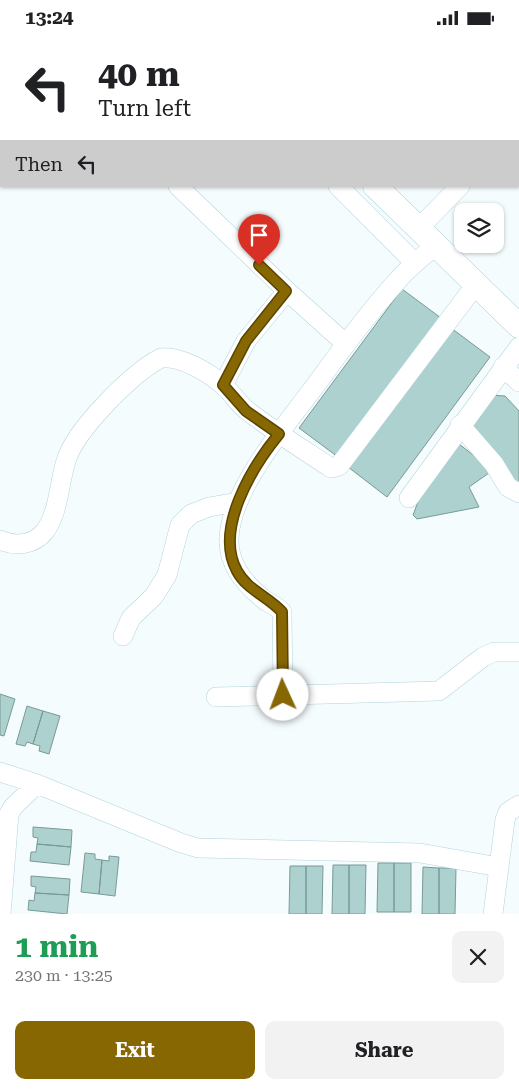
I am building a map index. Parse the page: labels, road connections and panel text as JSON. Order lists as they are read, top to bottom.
{
  "page": {
    "status": "13:24",
    "turn": ["40 m", "Turn left"],
    "then": "Then",
    "heading": ["1 min", "230 m · 13:25"],
    "buttons": ["Exit", "Share"]
  }
}
